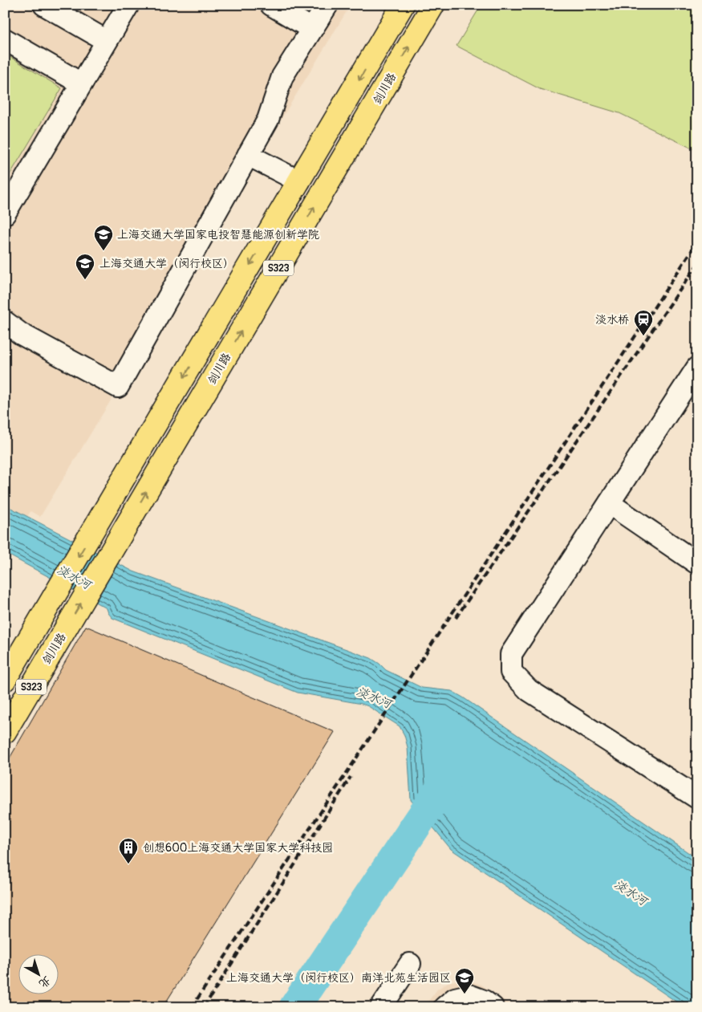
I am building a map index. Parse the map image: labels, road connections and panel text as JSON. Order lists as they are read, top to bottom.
{
  "streets": {
    "main road": ["剑川路", "S323"]
  },
  "water": ["淡水河"],
  "places": {
    "school or university": ["上海交通大学国家电投智慧能源创新学院", "上海交通大学（闵行校区）", "上海交通大学（闵行校区）南洋北苑生活园区"],
    "station": ["淡水桥"],
    "building": ["创想600上海交通大学国家大学科技园"]
  },
  "north": "bottom right"
}
